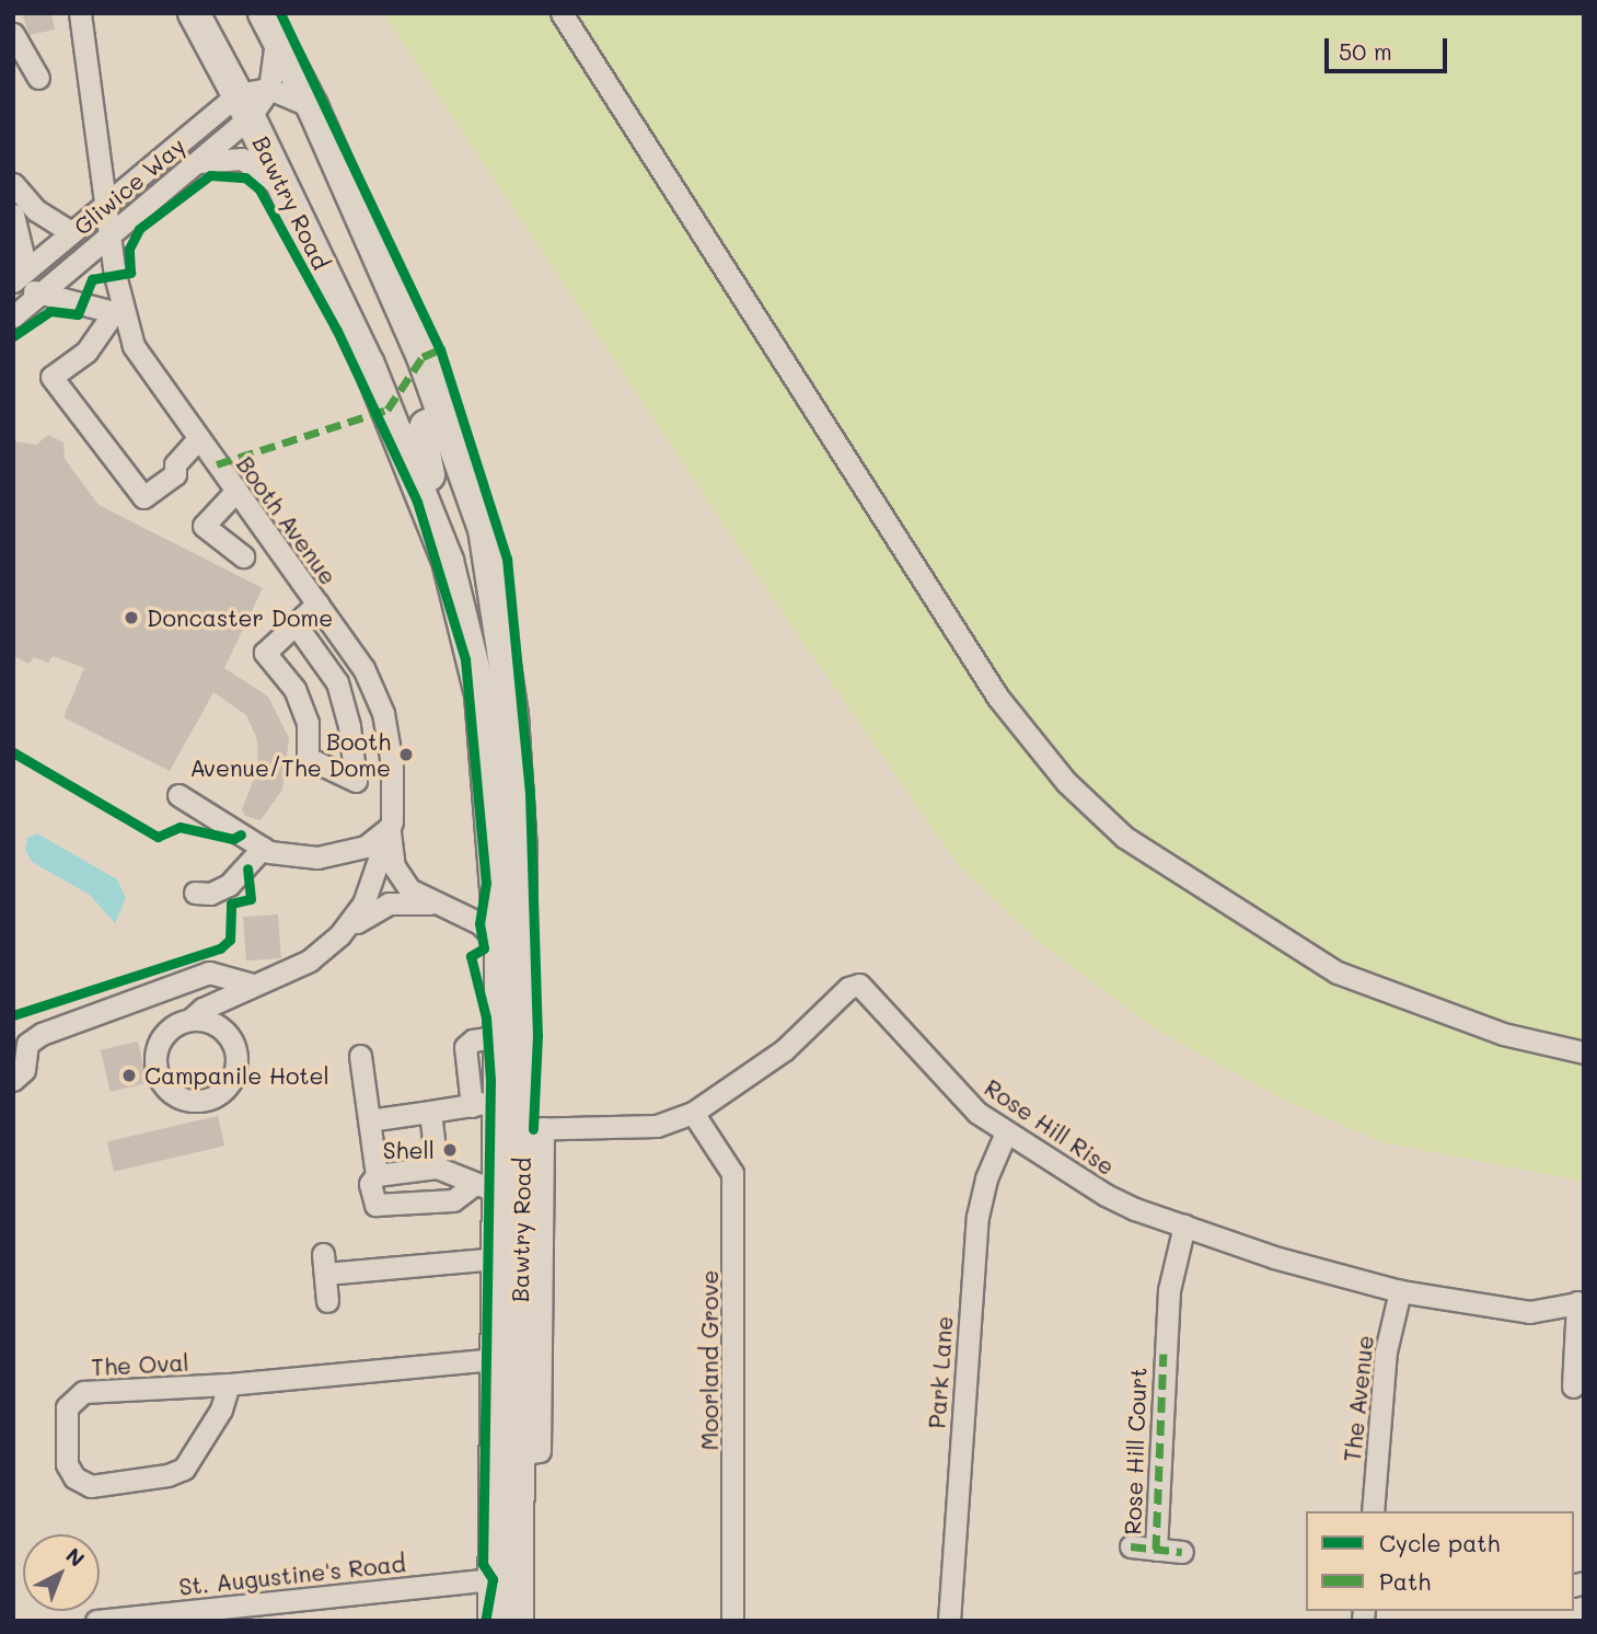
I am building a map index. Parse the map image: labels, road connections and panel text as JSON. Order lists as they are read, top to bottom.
{
  "streets": {
    "highway": ["Bawtry Road"],
    "street": [
      "Gliwice Way",
      "Booth Avenue",
      "Rose Hill Rise",
      "Moorland Grove",
      "The Oval",
      "Park Lane",
      "The Avenue",
      "Rose Hill Court",
      "St. Augustine's Road"
    ]
  },
  "crossings": [
    ["Gliwice Way", "Bawtry Road"],
    ["Gliwice Way", "Booth Avenue"],
    ["Bawtry Road", "Rose Hill Rise"],
    ["Bawtry Road", "The Oval"],
    ["Bawtry Road", "St. Augustine's Road"],
    ["Rose Hill Rise", "Moorland Grove"],
    ["Rose Hill Rise", "Park Lane"],
    ["Rose Hill Rise", "The Avenue"],
    ["Rose Hill Rise", "Rose Hill Court"]
  ],
  "places": [
    "Doncaster Dome",
    "Booth Avenue/The Dome",
    "Campanile Hotel",
    "Shell"
  ],
  "legend": ["Cycle path", "Path"],
  "scale_bar": "50 m",
  "north": "top right"
}
